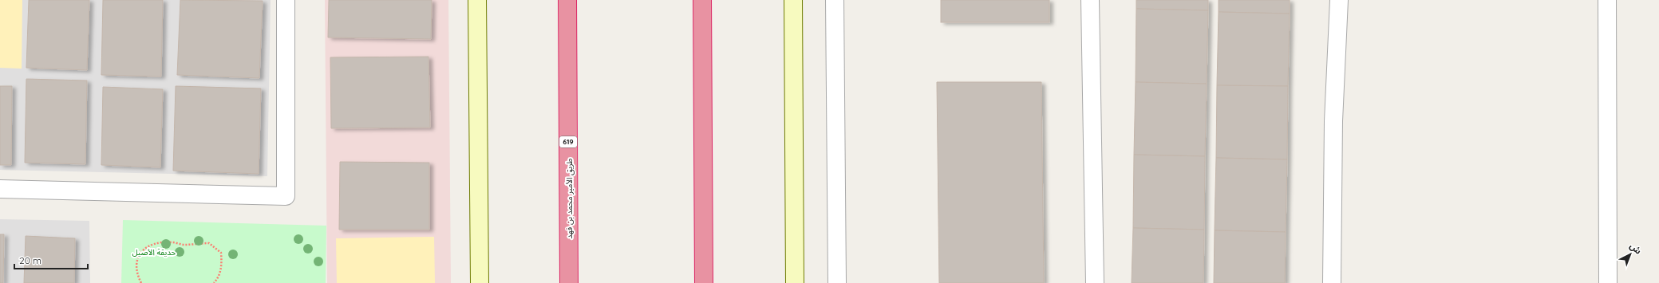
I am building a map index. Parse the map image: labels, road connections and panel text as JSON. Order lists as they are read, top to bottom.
{
  "streets": {
    "highway": ["619", "طريق الأمير محمد بن فهد"]
  },
  "parks": ["حديقة الأصيل"],
  "scale_bar": "20 m",
  "north": "top right"
}
